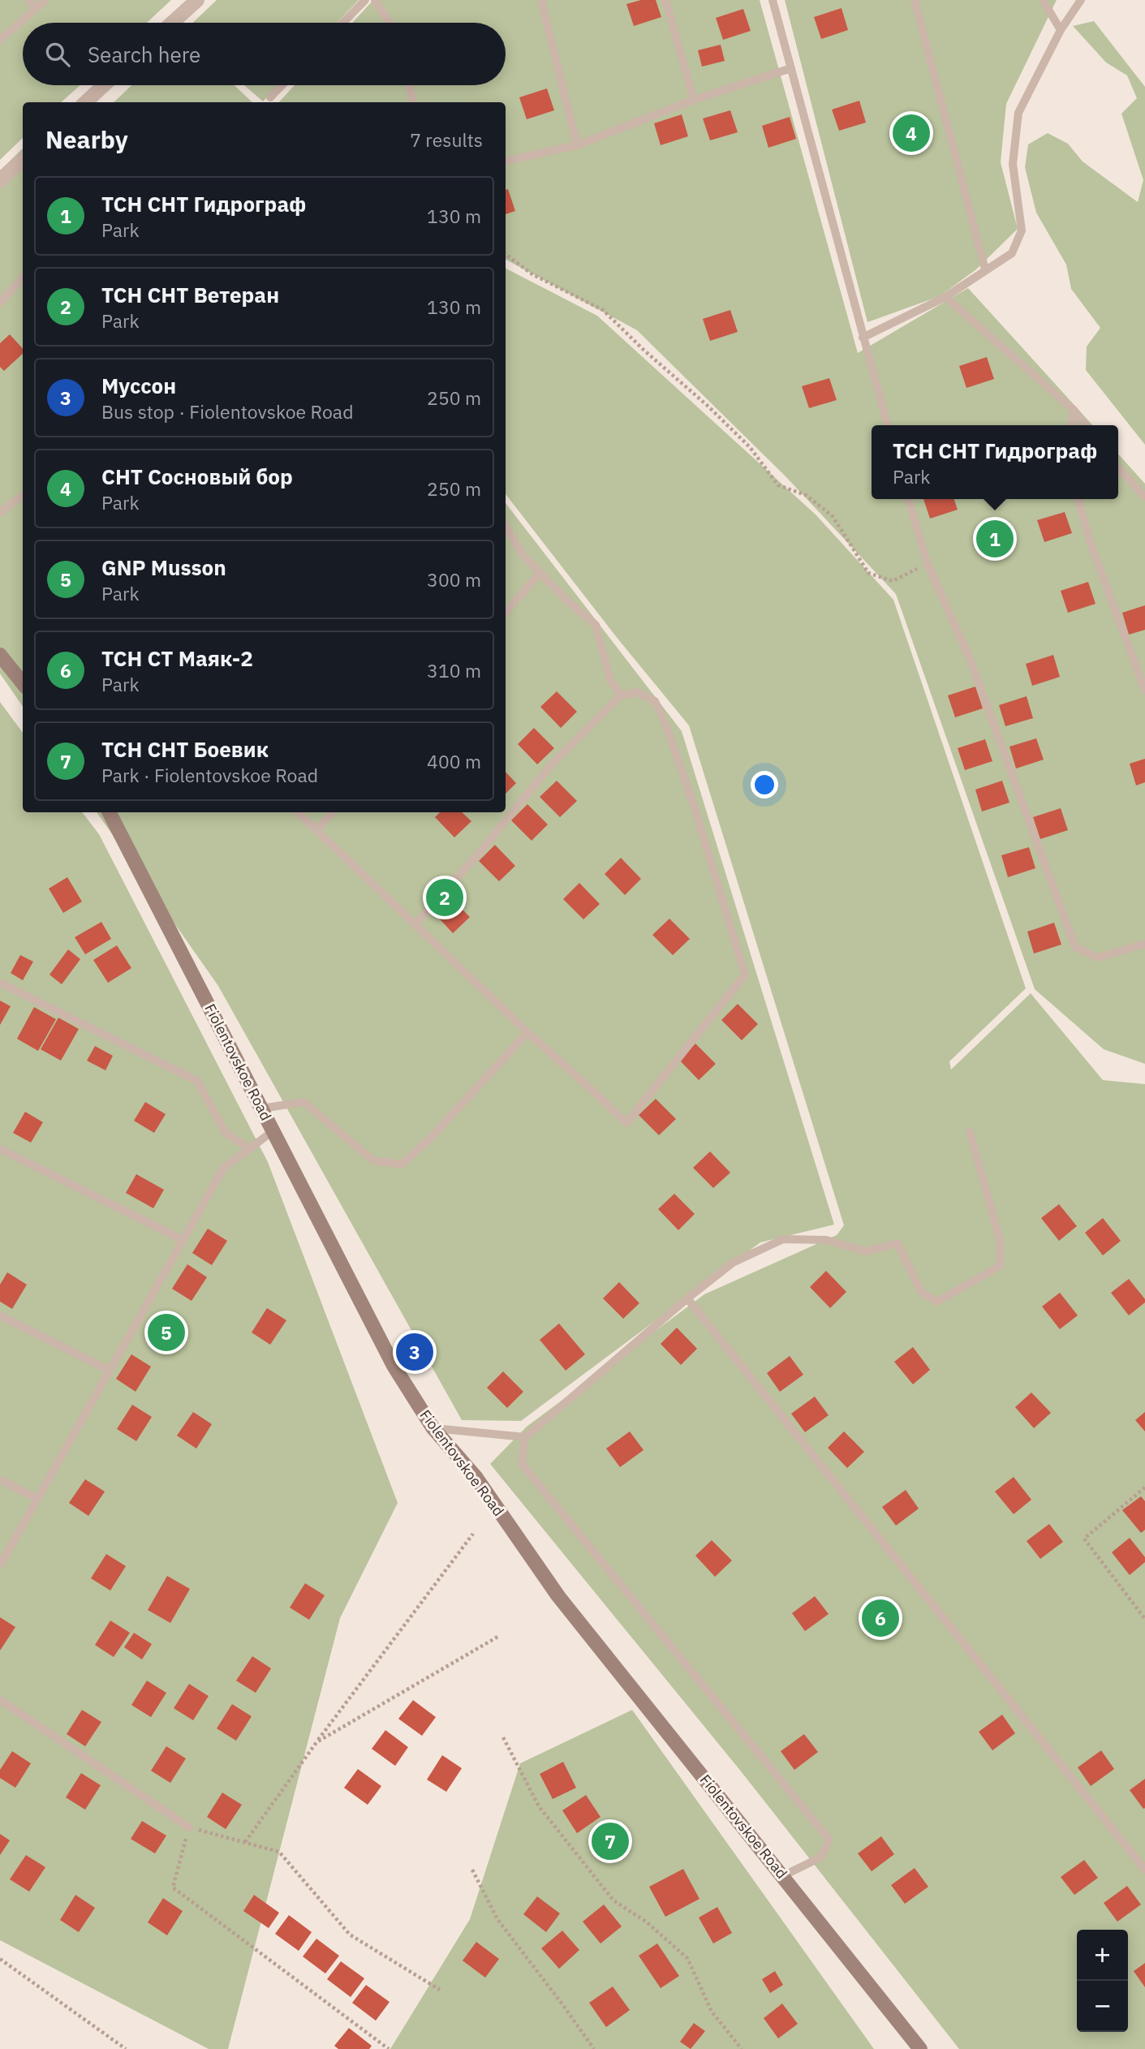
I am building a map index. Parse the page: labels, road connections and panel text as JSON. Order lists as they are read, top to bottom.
{
  "streets": {
    "main road": ["Fiolentovskoe Road"]
  },
  "page": {
    "search": "Search here",
    "heading": ["Nearby", "7 results"],
    "pins": [
      "4",
      "1",
      "2",
      "5",
      "3",
      "6",
      "7"
    ],
    "list": [
      {
        "mark": "1",
        "name": "ТСН СНТ Гидрограф",
        "note": "Park",
        "value": "130 m"
      },
      {
        "mark": "2",
        "name": "ТСН СНТ Ветеран",
        "note": "Park",
        "value": "130 m"
      },
      {
        "mark": "3",
        "name": "Муссон",
        "note": "Bus stop · Fiolentovskoe Road",
        "value": "250 m"
      },
      {
        "mark": "4",
        "name": "СНТ Сосновый бор",
        "note": "Park",
        "value": "250 m"
      },
      {
        "mark": "5",
        "name": "GNP Musson",
        "note": "Park",
        "value": "300 m"
      },
      {
        "mark": "6",
        "name": "ТСН СТ Маяк-2",
        "note": "Park",
        "value": "310 m"
      },
      {
        "mark": "7",
        "name": "ТСН СНТ Боевик",
        "note": "Park · Fiolentovskoe Road",
        "value": "400 m"
      }
    ],
    "popup": ["ТСН СНТ Гидрограф", "Park"],
    "map_buttons": ["+", "−"]
  }
}
